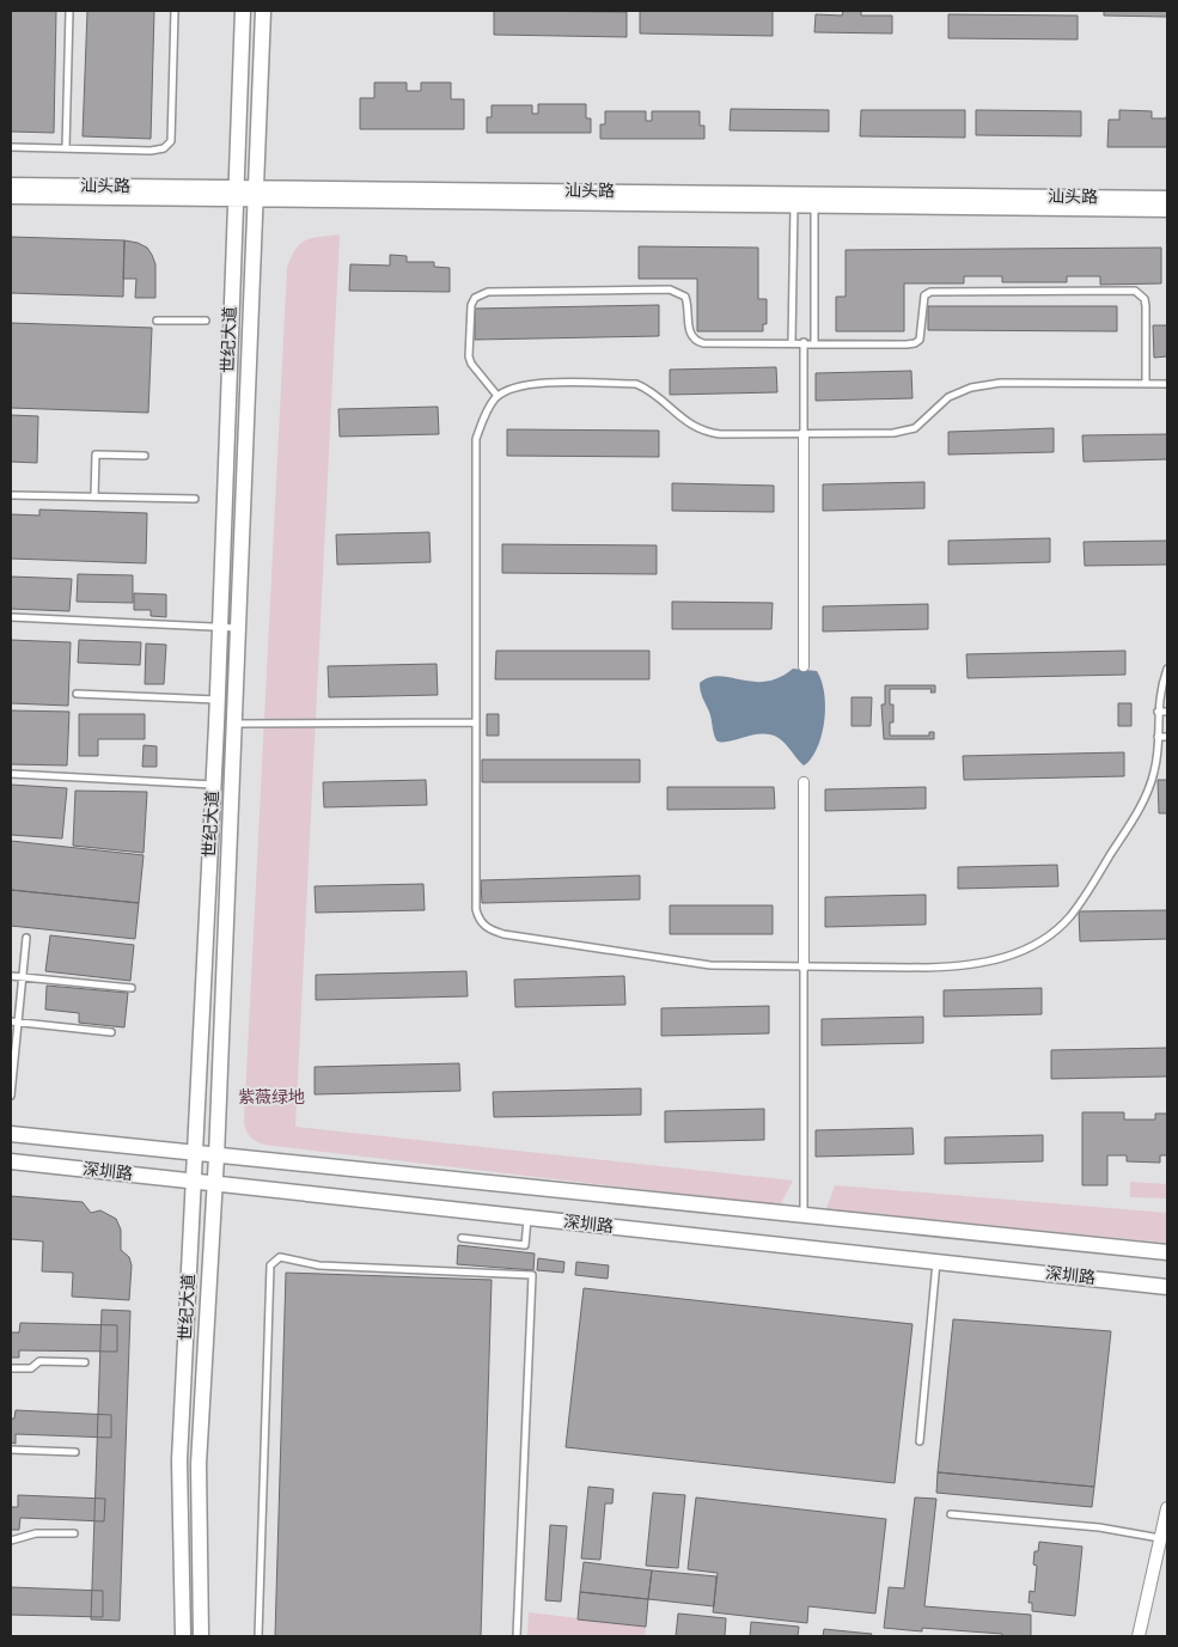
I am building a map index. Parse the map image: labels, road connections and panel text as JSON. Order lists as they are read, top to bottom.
{
  "streets": {
    "street": ["汕头路", "世纪大道", "深圳路"]
  },
  "crossings": [
    ["汕头路", "世纪大道"],
    ["世纪大道", "深圳路"]
  ],
  "parks": ["紫薇绿地"]
}
